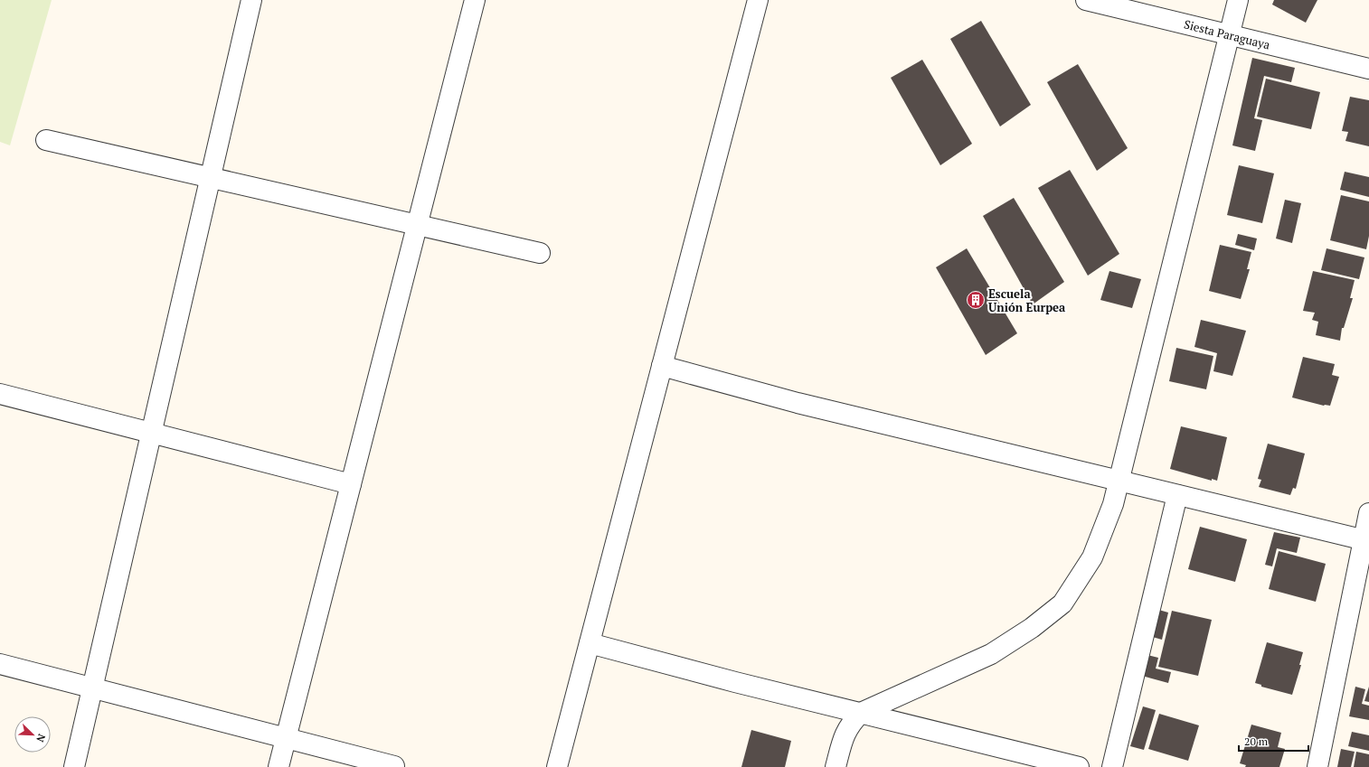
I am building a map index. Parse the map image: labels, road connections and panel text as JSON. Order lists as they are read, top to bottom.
{
  "streets": {
    "street": ["Siesta Paraguaya"]
  },
  "places": {
    "building": ["Escuela Unión Eurpea"]
  },
  "scale_bar": "20 m",
  "north": "bottom right"
}
